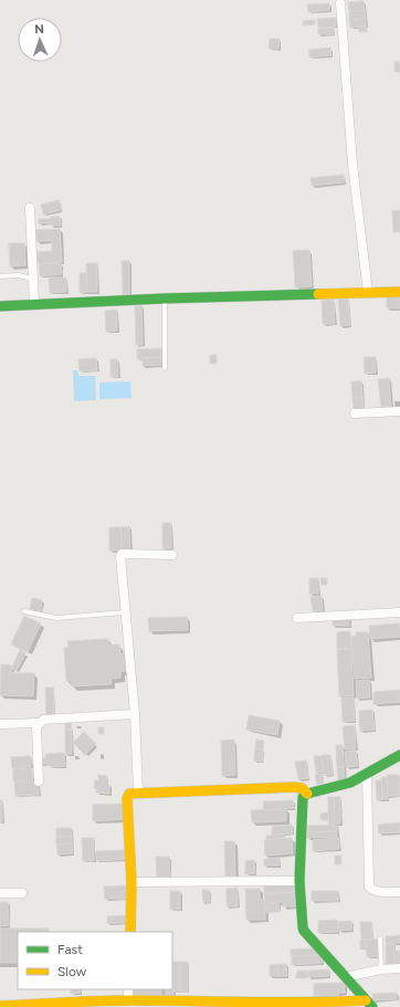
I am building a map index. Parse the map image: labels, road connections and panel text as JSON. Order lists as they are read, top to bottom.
{
  "legend": ["Fast", "Slow"],
  "north": "top"
}
